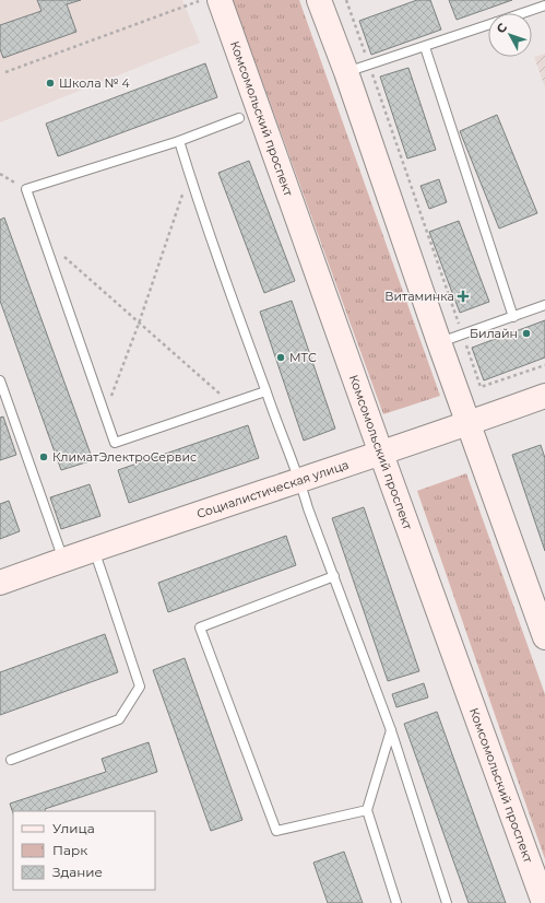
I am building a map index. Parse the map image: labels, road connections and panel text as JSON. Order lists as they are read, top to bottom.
{
  "streets": {
    "main road": ["Комсомольский проспект", "Социалистическая улица"]
  },
  "crossings": [
    ["Комсомольский проспект", "Социалистическая улица"]
  ],
  "places": {
    "other": [
      "Школа № 4",
      "Билайн",
      "МТС",
      "КлиматЭлектроСервис"
    ],
    "health": ["Витаминка"]
  },
  "legend": ["Улица", "Парк", "Здание"],
  "north": "top left"
}
